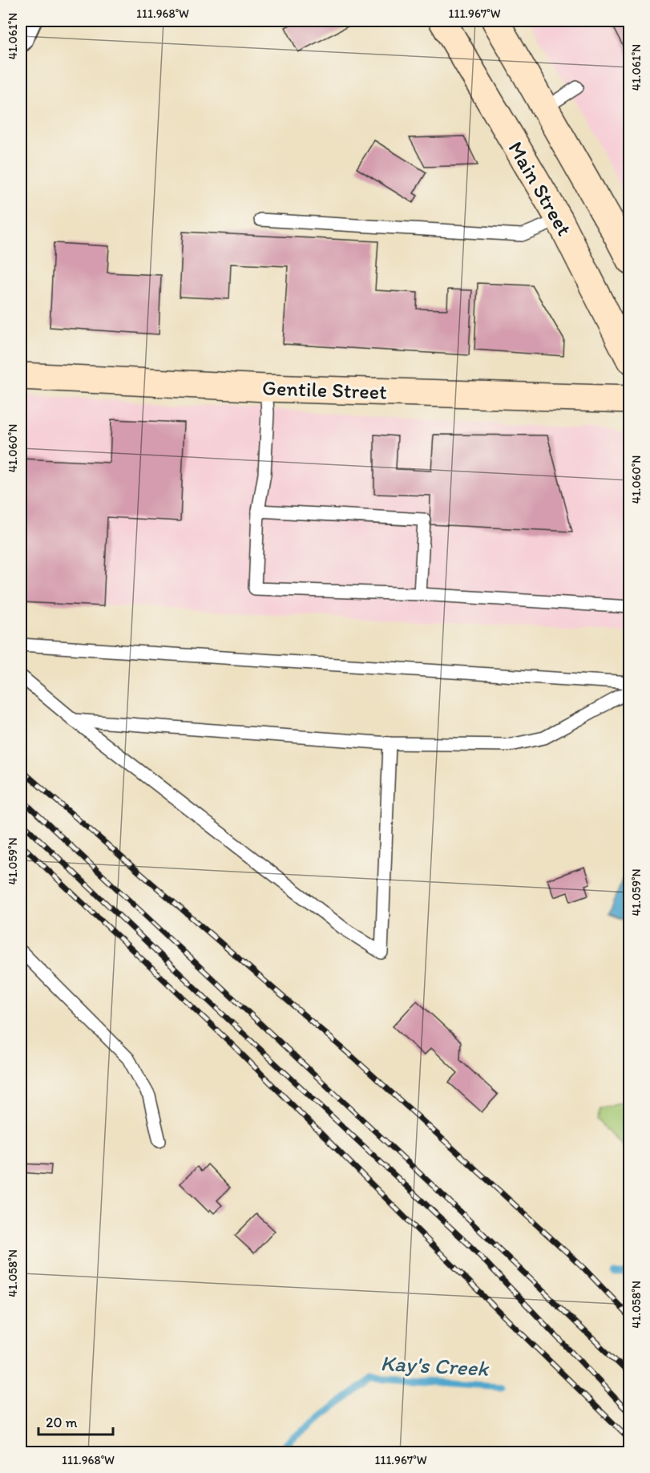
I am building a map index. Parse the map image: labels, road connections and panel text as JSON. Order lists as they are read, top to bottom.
{
  "streets": {
    "main road": ["Main Street", "Gentile Street"]
  },
  "water": ["Kay's Creek"],
  "scale_bar": "20 m",
  "coordinates": [
    "111.968°W",
    "111.967°W",
    "41.061°N",
    "41.060°N",
    "41.059°N",
    "41.058°N"
  ]
}
